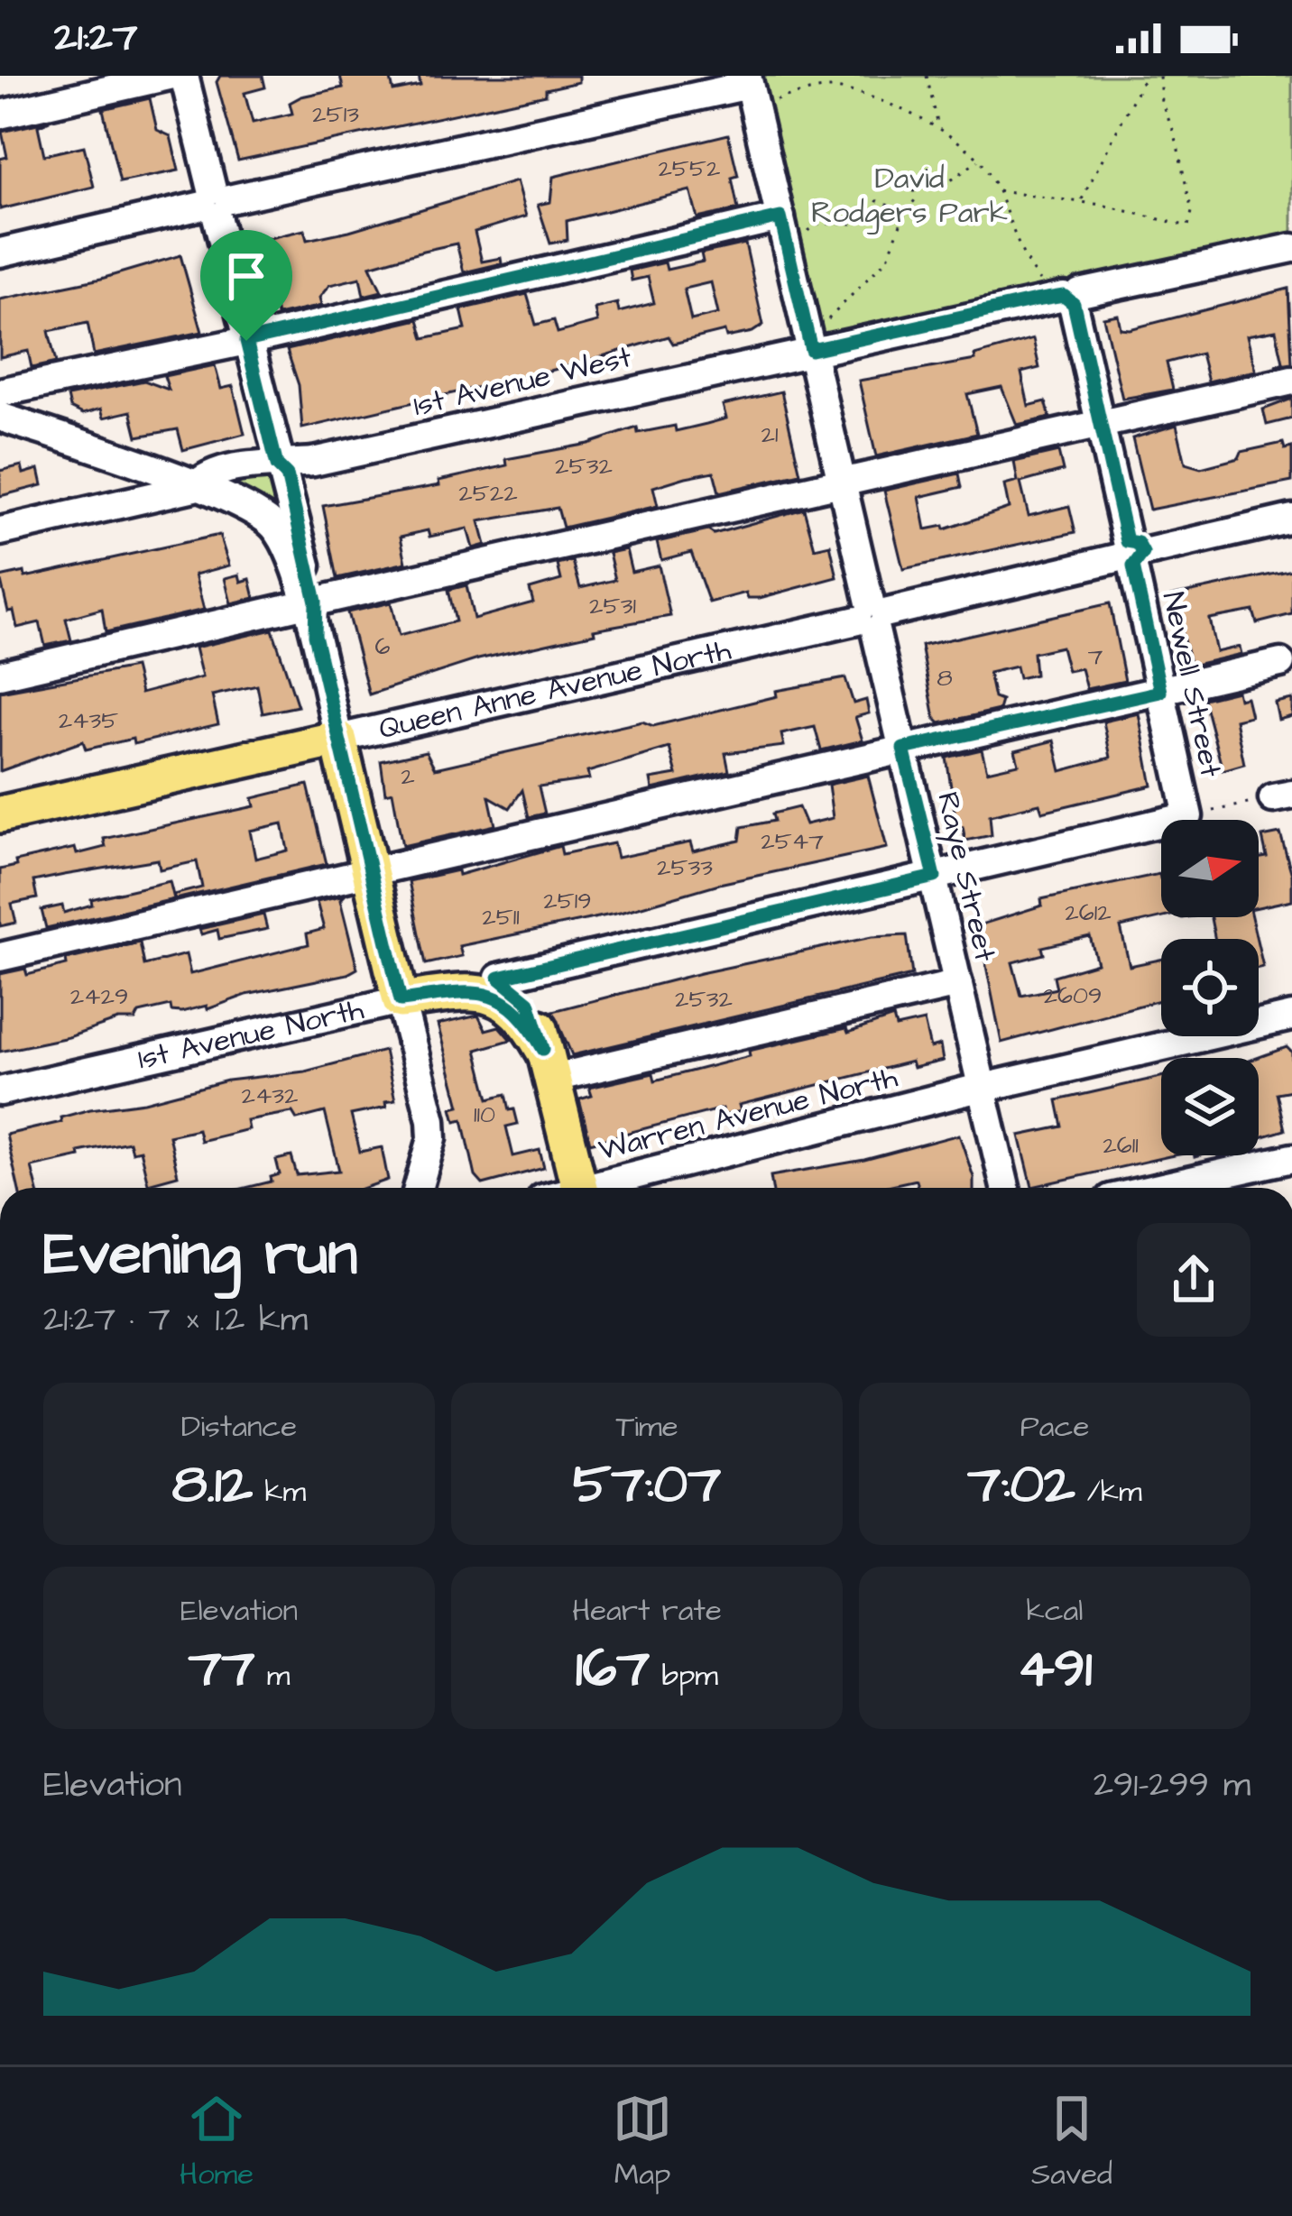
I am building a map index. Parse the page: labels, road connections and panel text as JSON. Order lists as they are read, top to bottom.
{
  "streets": {
    "main road": ["Queen Anne Avenue North", "1st Avenue North"],
    "street": [
      "1st Avenue West",
      "Newell Street",
      "Raye Street",
      "Warren Avenue North"
    ]
  },
  "crossings": [
    ["1st Avenue West", "Newell Street"],
    ["1st Avenue West", "Raye Street"],
    ["Newell Street", "Queen Anne Avenue North"],
    ["Queen Anne Avenue North", "Raye Street"],
    ["Raye Street", "Warren Avenue North"]
  ],
  "parks": ["David Rodgers Park"],
  "house_numbers": [
    "2513",
    "2552",
    "21",
    "2532",
    "2522",
    "2531",
    "6",
    "7",
    "8",
    "2435",
    "2",
    "2547",
    "2533",
    "2519",
    "2612",
    "2511",
    "2609",
    "2429",
    "2532",
    "2432",
    "110",
    "2611"
  ],
  "north": "right",
  "page": {
    "status": "21:27",
    "heading": ["Evening run", "21:27 · 7 × 1.2 km"],
    "stats": [
      ["Distance", "8.12 km"],
      ["Time", "57:07"],
      ["Pace", "7:02 /km"],
      ["Elevation", "77 m"],
      ["Heart rate", "167 bpm"],
      ["kcal", "491"]
    ],
    "chart": ["Elevation", "291–299 m"],
    "tabs": ["Home", "Map", "Saved"]
  }
}
